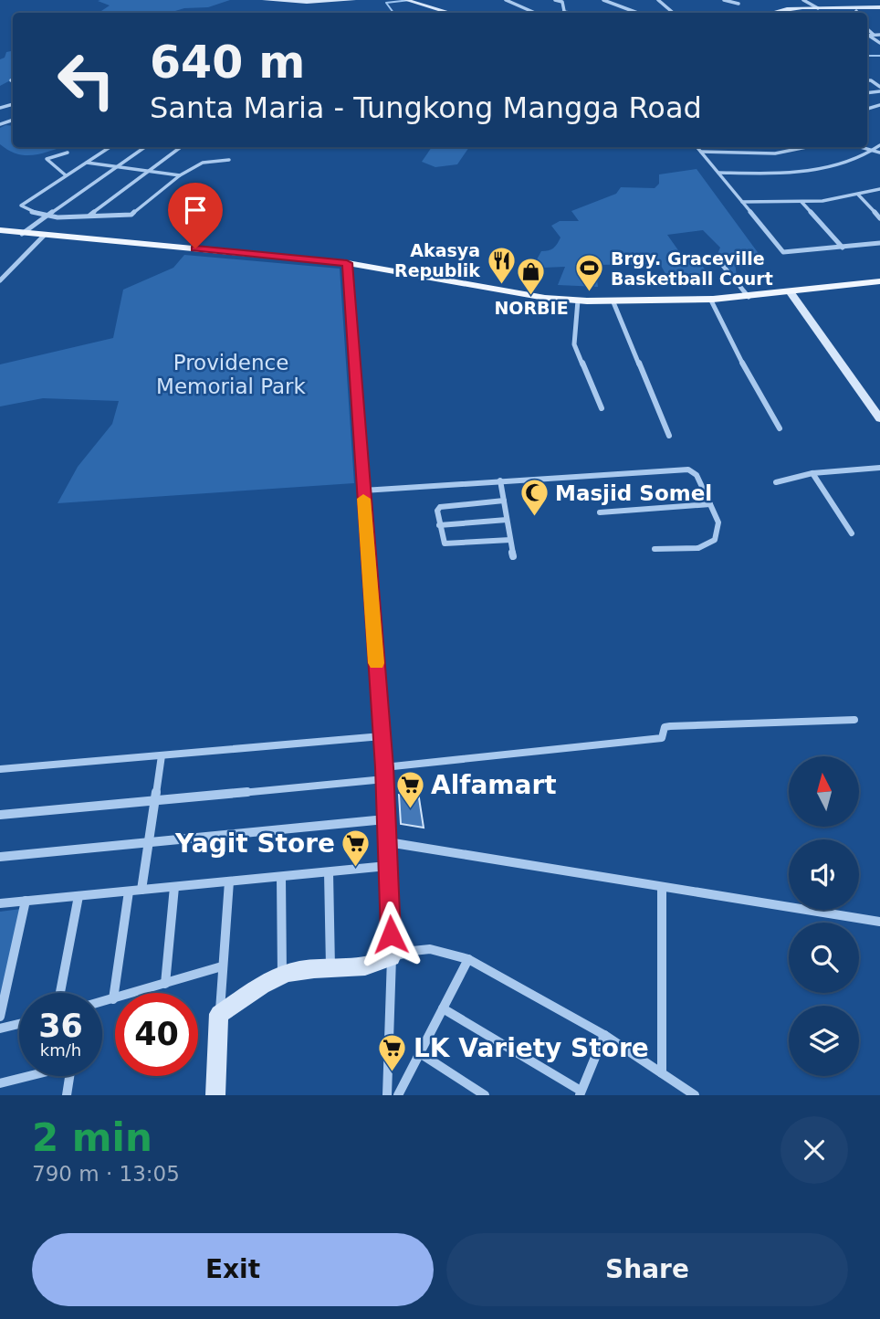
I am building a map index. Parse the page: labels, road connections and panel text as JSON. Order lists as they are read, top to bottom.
{
  "parks": ["Providence Memorial Park"],
  "places": {
    "restaurant": ["Akasya Republik"],
    "sports": ["Brgy. Graceville Basketball Court"],
    "shop": ["NORBIE"],
    "mosque": ["Masjid Somel"],
    "supermarket": ["Alfamart", "Yagit Store", "LK Variety Store"]
  },
  "north": "top",
  "page": {
    "turn": ["640 m", "Santa Maria - Tungkong Mangga Road"],
    "speed": "36 km/h",
    "limit": "40",
    "heading": ["2 min", "790 m · 13:05"],
    "buttons": ["Exit", "Share"]
  }
}
